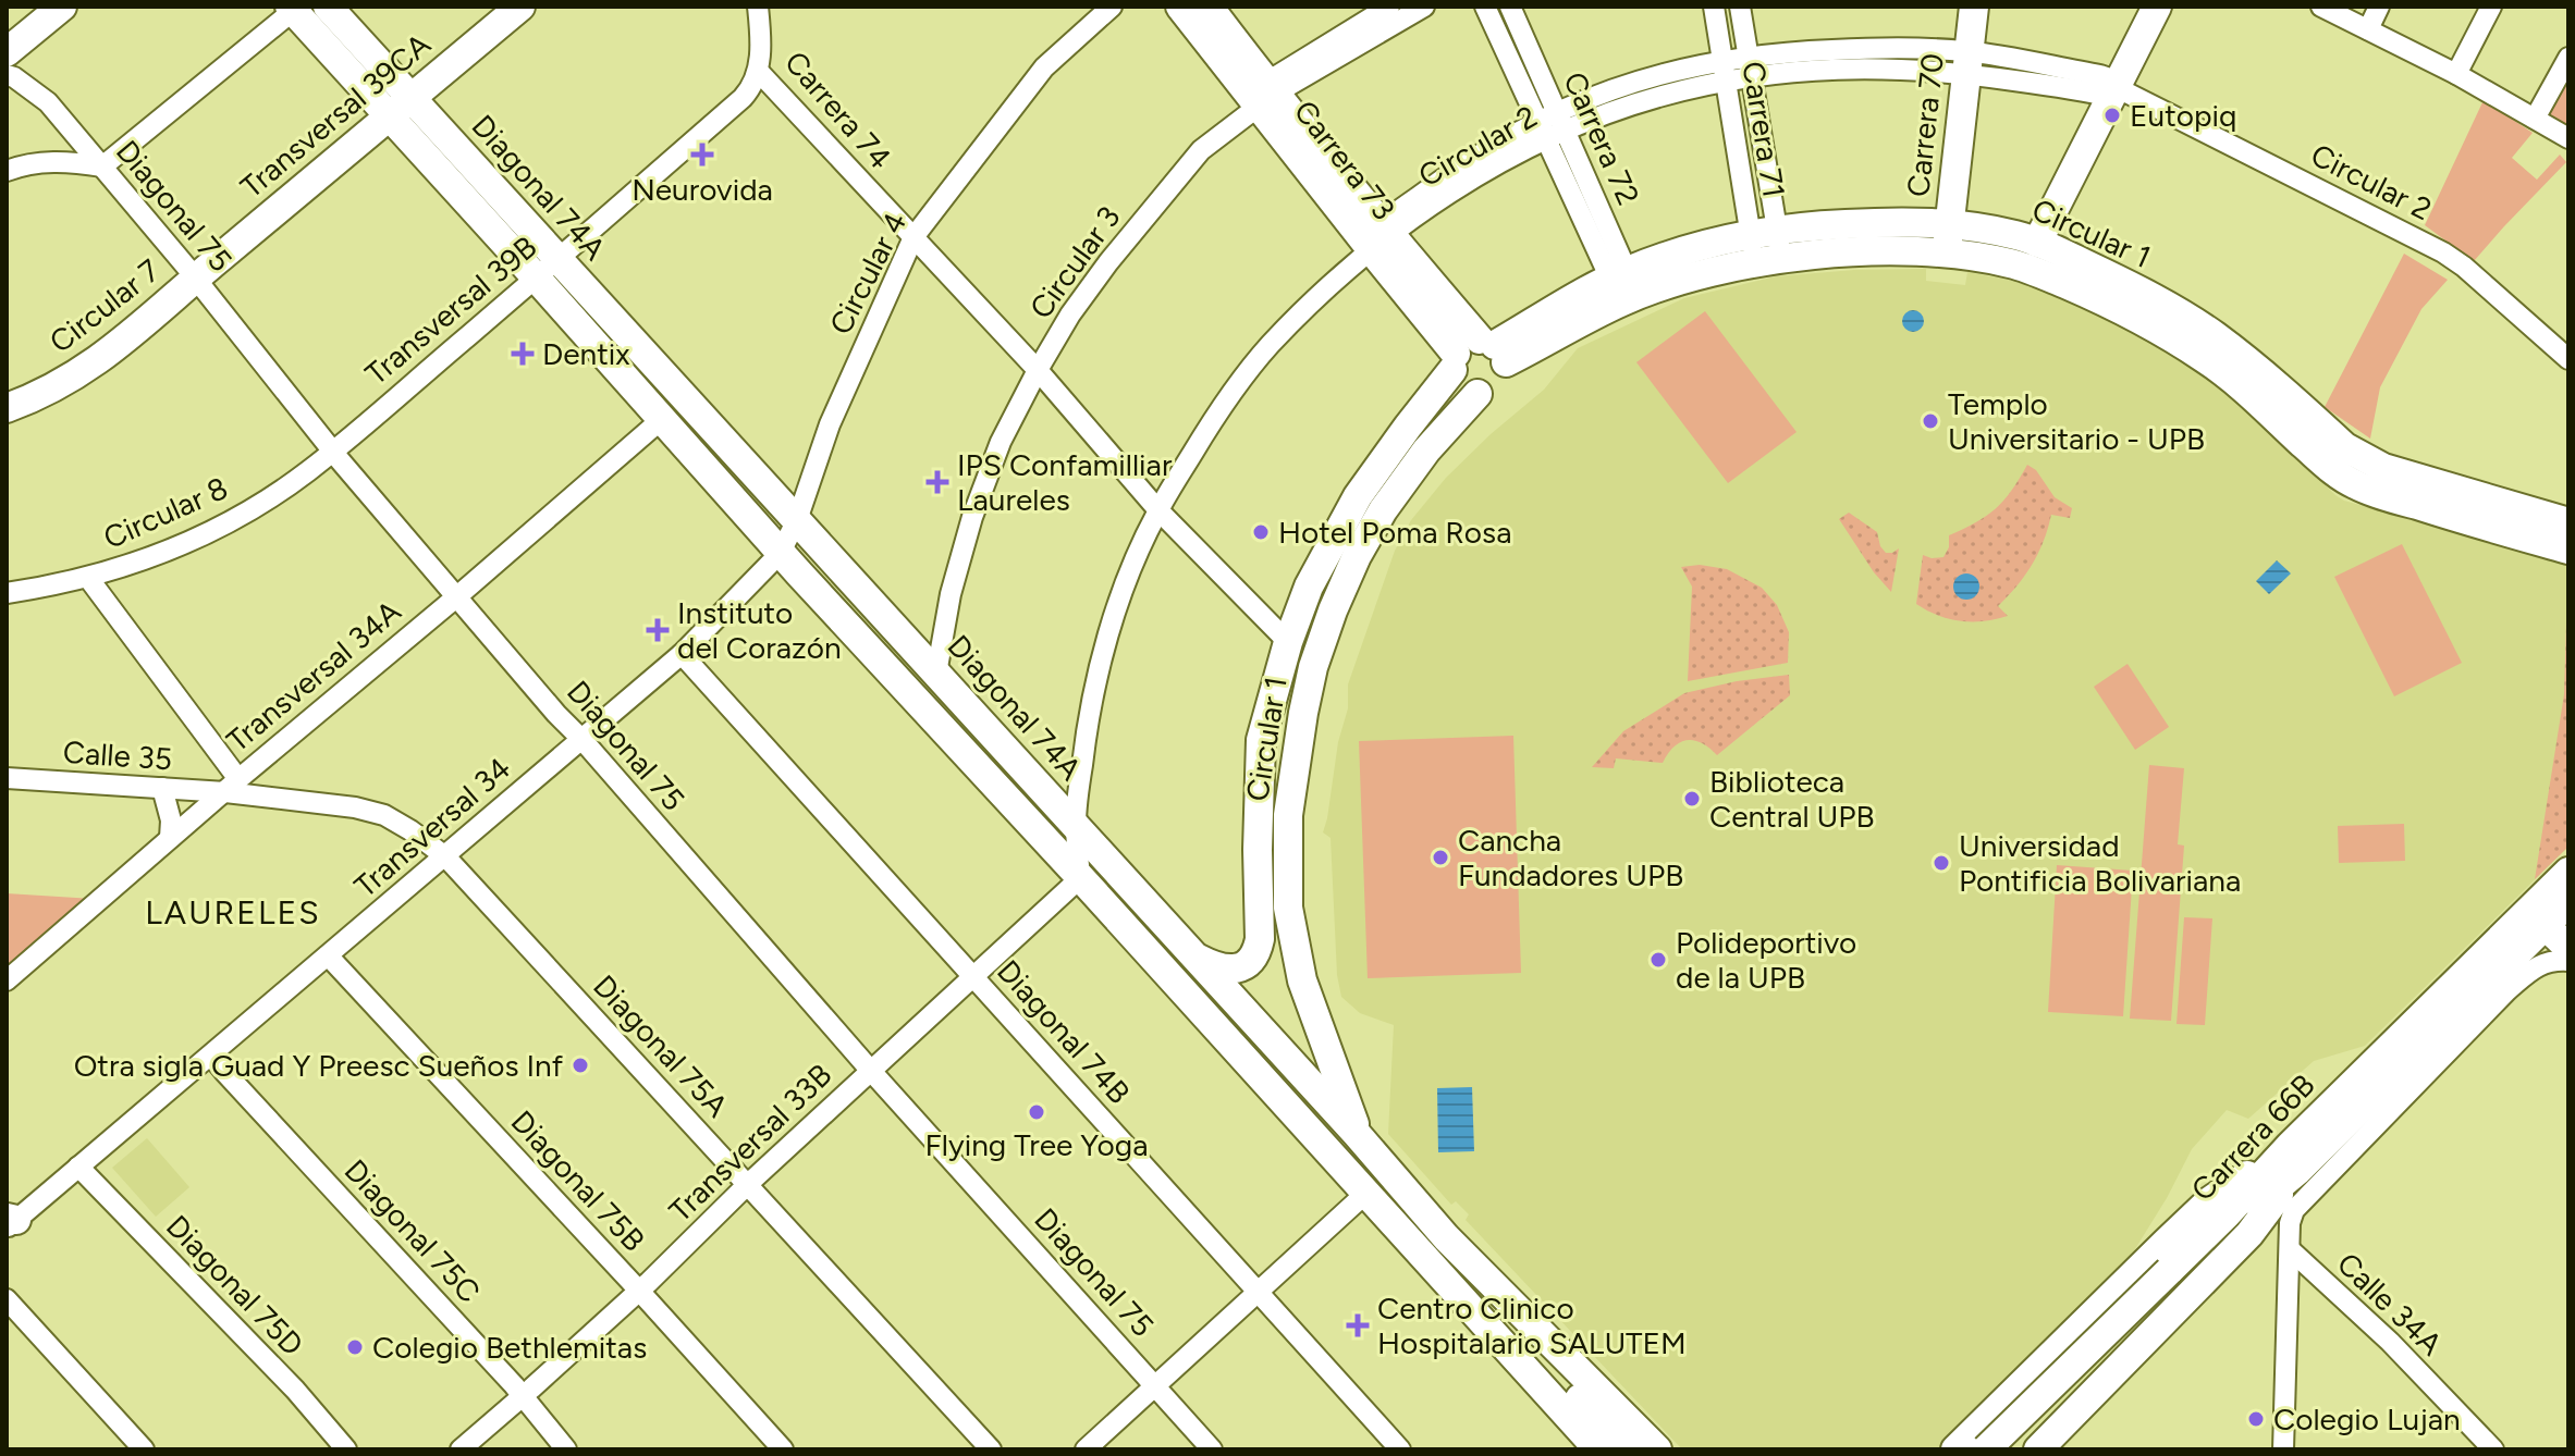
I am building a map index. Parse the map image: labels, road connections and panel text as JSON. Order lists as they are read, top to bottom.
{
  "streets": {
    "main road": [
      "Transversal 39CA",
      "Carrera 70",
      "Carrera 73",
      "Diagonal 74A",
      "Circular 1",
      "Circular 7",
      "Carrera 66B"
    ],
    "street": [
      "Carrera 74",
      "Carrera 71",
      "Carrera 72",
      "Circular 2",
      "Diagonal 75",
      "Circular 3",
      "Circular 4",
      "Transversal 39B",
      "Circular 8",
      "Transversal 34A",
      "Calle 35",
      "Transversal 34",
      "Diagonal 74B",
      "Diagonal 75A",
      "Transversal 33B",
      "Diagonal 75B",
      "Diagonal 75C",
      "Diagonal 75D",
      "Calle 34A"
    ]
  },
  "crossings": [
    ["Carrera 74", "Circular 2"],
    ["Carrera 74", "Circular 1"],
    ["Carrera 74", "Circular 3"],
    ["Carrera 74", "Circular 4"],
    ["Carrera 74", "Transversal 39B"],
    ["Transversal 39CA", "Diagonal 74A"],
    ["Transversal 39CA", "Diagonal 75"],
    ["Transversal 39CA", "Circular 7"],
    ["Carrera 70", "Circular 2"],
    ["Carrera 70", "Circular 1"],
    ["Carrera 71", "Circular 2"],
    ["Carrera 71", "Circular 1"],
    ["Carrera 72", "Circular 2"],
    ["Carrera 72", "Circular 1"],
    ["Circular 2", "Carrera 73"],
    ["Circular 2", "Diagonal 74A"],
    ["Circular 2", "Transversal 33B"],
    ["Carrera 73", "Circular 1"],
    ["Carrera 73", "Circular 3"],
    ["Diagonal 74A", "Circular 1"],
    ["Diagonal 74A", "Circular 3"],
    ["Diagonal 74A", "Circular 4"],
    ["Diagonal 74A", "Transversal 39B"],
    ["Diagonal 74A", "Transversal 34A"],
    ["Diagonal 74A", "Transversal 34"],
    ["Diagonal 74A", "Transversal 33B"],
    ["Diagonal 75", "Circular 7"],
    ["Diagonal 75", "Transversal 39B"],
    ["Diagonal 75", "Circular 8"],
    ["Diagonal 75", "Transversal 34A"],
    ["Diagonal 75", "Transversal 34"],
    ["Diagonal 75", "Transversal 33B"],
    ["Circular 4", "Transversal 34"],
    ["Transversal 39B", "Circular 8"],
    ["Transversal 34A", "Calle 35"],
    ["Transversal 34A", "Diagonal 75A"],
    ["Calle 35", "Diagonal 75A"],
    ["Transversal 34", "Diagonal 74B"],
    ["Transversal 34", "Diagonal 75A"],
    ["Transversal 34", "Diagonal 75B"],
    ["Transversal 34", "Diagonal 75C"],
    ["Transversal 34", "Diagonal 75D"],
    ["Diagonal 74B", "Transversal 33B"],
    ["Diagonal 75A", "Transversal 33B"],
    ["Transversal 33B", "Diagonal 75B"],
    ["Transversal 33B", "Diagonal 75C"]
  ],
  "districts": ["LAURELES"],
  "places": {
    "other": [
      "Eutopiq",
      "Templo Universitario - UPB",
      "Hotel Poma Rosa",
      "Biblioteca Central UPB",
      "Cancha Fundadores UPB",
      "Universidad Pontificia Bolivariana",
      "Polideportivo de la UPB",
      "Otra sigla Guad Y Preesc Sueños Inf",
      "Flying Tree Yoga",
      "Colegio Bethlemitas",
      "Colegio Lujan"
    ],
    "health": [
      "Neurovida",
      "Dentix",
      "IPS Confamilliar Laureles",
      "Instituto del Corazón",
      "Centro Clinico Hospitalario SALUTEM"
    ]
  }
}
